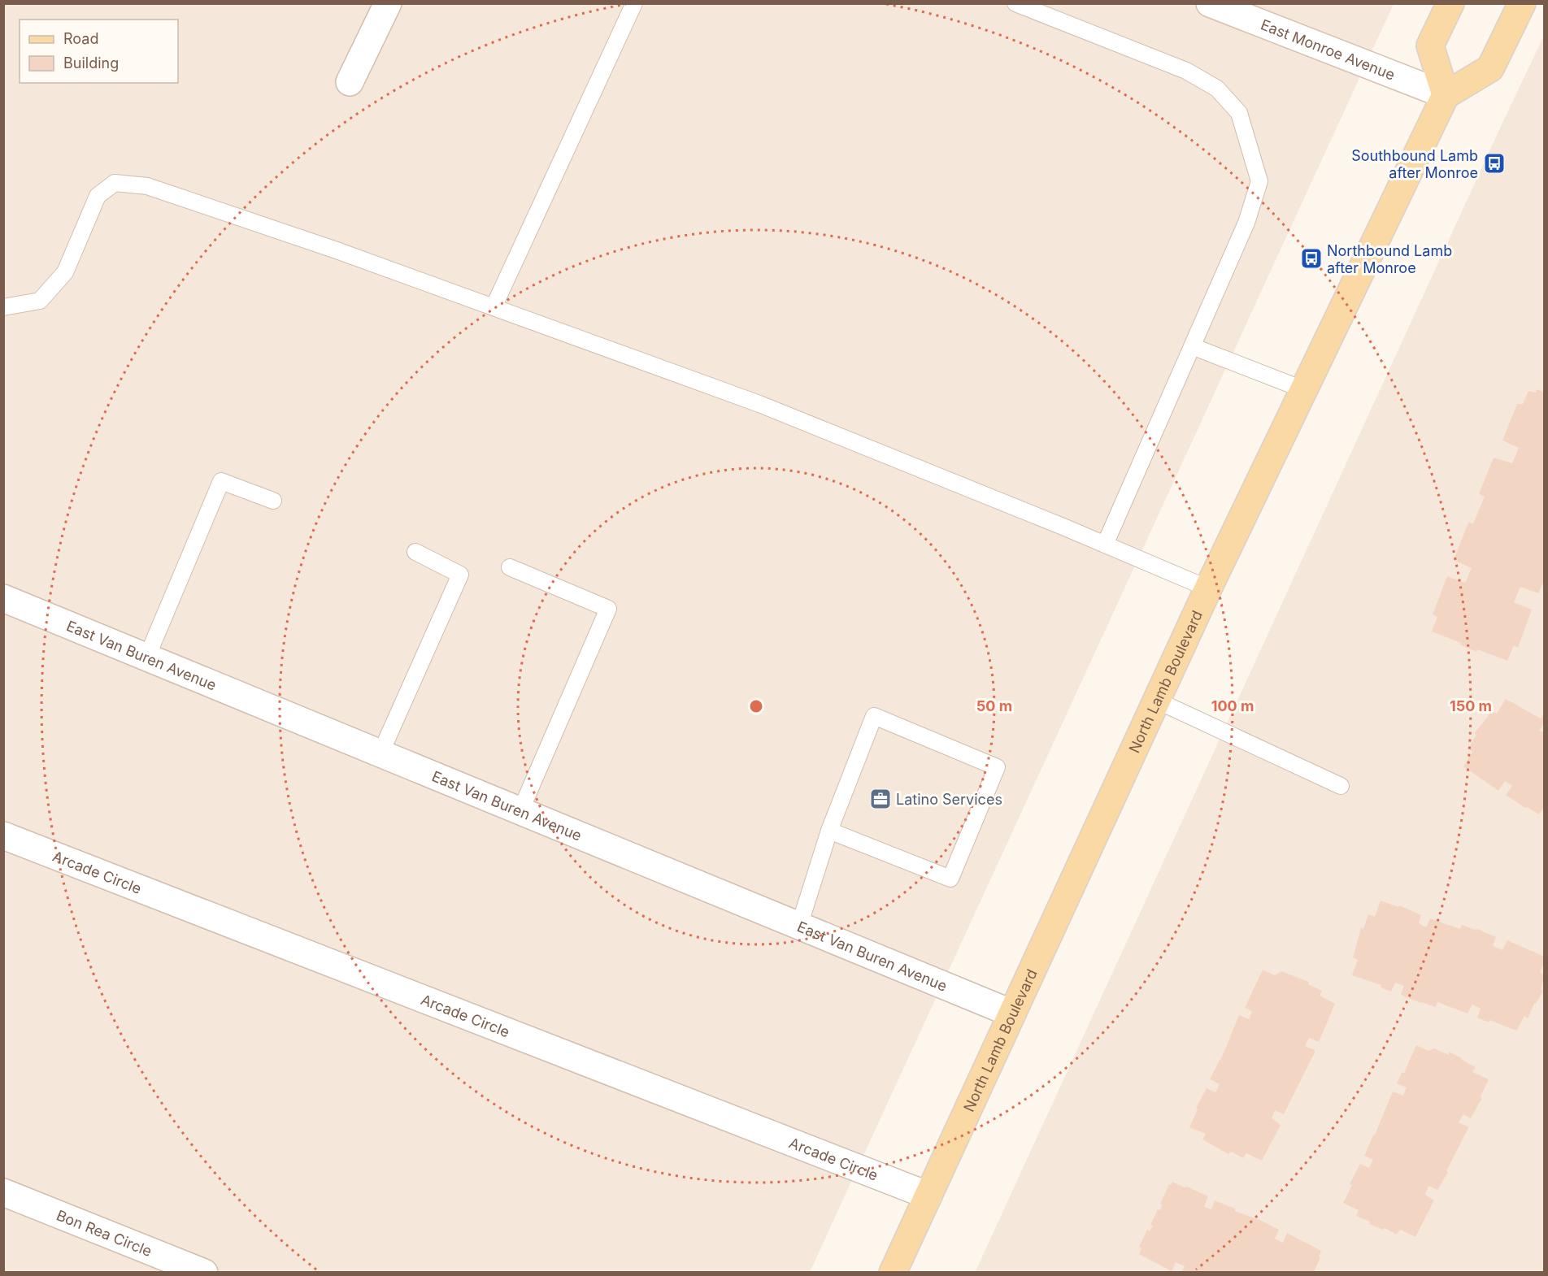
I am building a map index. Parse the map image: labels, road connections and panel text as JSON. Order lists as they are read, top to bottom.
{
  "streets": {
    "main road": ["North Lamb Boulevard"],
    "street": [
      "East Monroe Avenue",
      "East Van Buren Avenue",
      "Arcade Circle",
      "Bon Rea Circle"
    ]
  },
  "crossings": [
    ["East Monroe Avenue", "North Lamb Boulevard"],
    ["East Van Buren Avenue", "North Lamb Boulevard"],
    ["North Lamb Boulevard", "Arcade Circle"]
  ],
  "places": {
    "bus stop": ["Southbound Lamb after Monroe", "Northbound Lamb after Monroe"],
    "office": ["Latino Services"]
  },
  "legend": ["Road", "Building"],
  "rings": ["50 m", "100 m", "150 m"]
}
